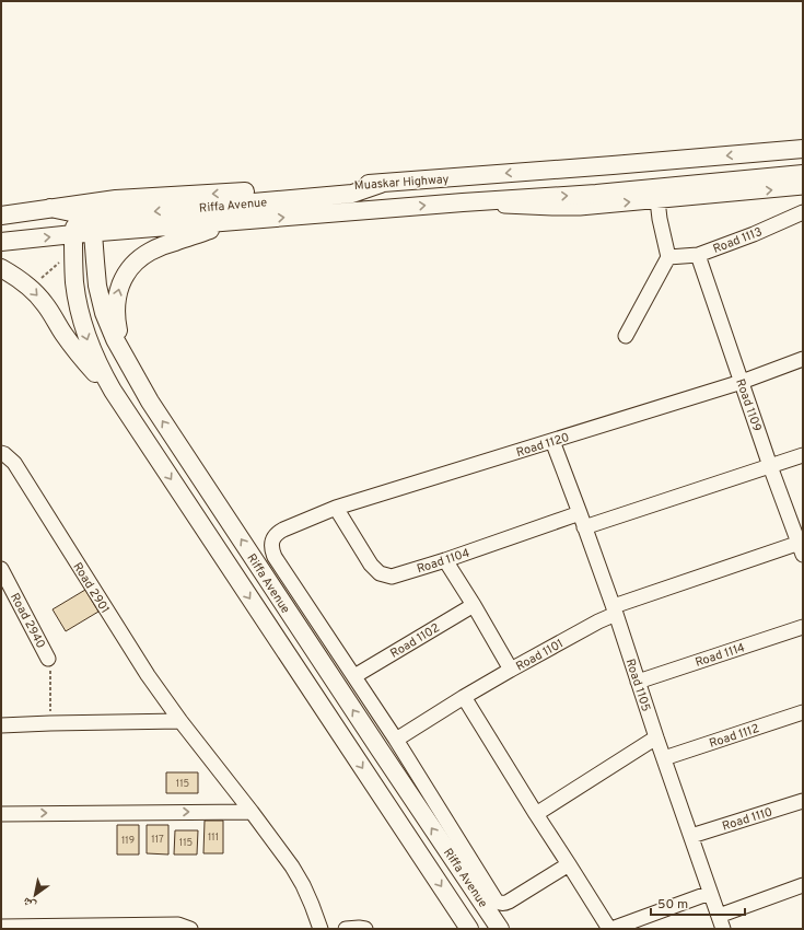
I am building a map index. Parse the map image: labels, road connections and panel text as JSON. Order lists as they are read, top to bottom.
{
  "streets": {
    "main road": ["Muaskar Highway", "Riffa Avenue"],
    "street": [
      "Road 1113",
      "Road 1109",
      "Road 1120",
      "Road 1104",
      "Road 2901",
      "Road 2940",
      "Road 1102",
      "Road 1101",
      "Road 1114",
      "Road 1105",
      "Road 1112",
      "Road 1110"
    ]
  },
  "crossings": [
    ["Muaskar Highway", "Riffa Avenue"],
    ["Road 1113", "Road 1109"],
    ["Road 1109", "Road 1120"],
    ["Road 1109", "Road 1104"],
    ["Road 1109", "Road 1101"],
    ["Road 1120", "Road 1104"],
    ["Road 1120", "Road 1102"],
    ["Road 1120", "Road 1105"],
    ["Road 1104", "Road 1105"],
    ["Road 1101", "Road 1105"],
    ["Road 1114", "Road 1105"],
    ["Road 1105", "Road 1112"],
    ["Road 1105", "Road 1110"]
  ],
  "house_numbers": [
    "115",
    "111",
    "117",
    "119",
    "115"
  ],
  "scale_bar": "50 m",
  "north": "bottom left"
}
